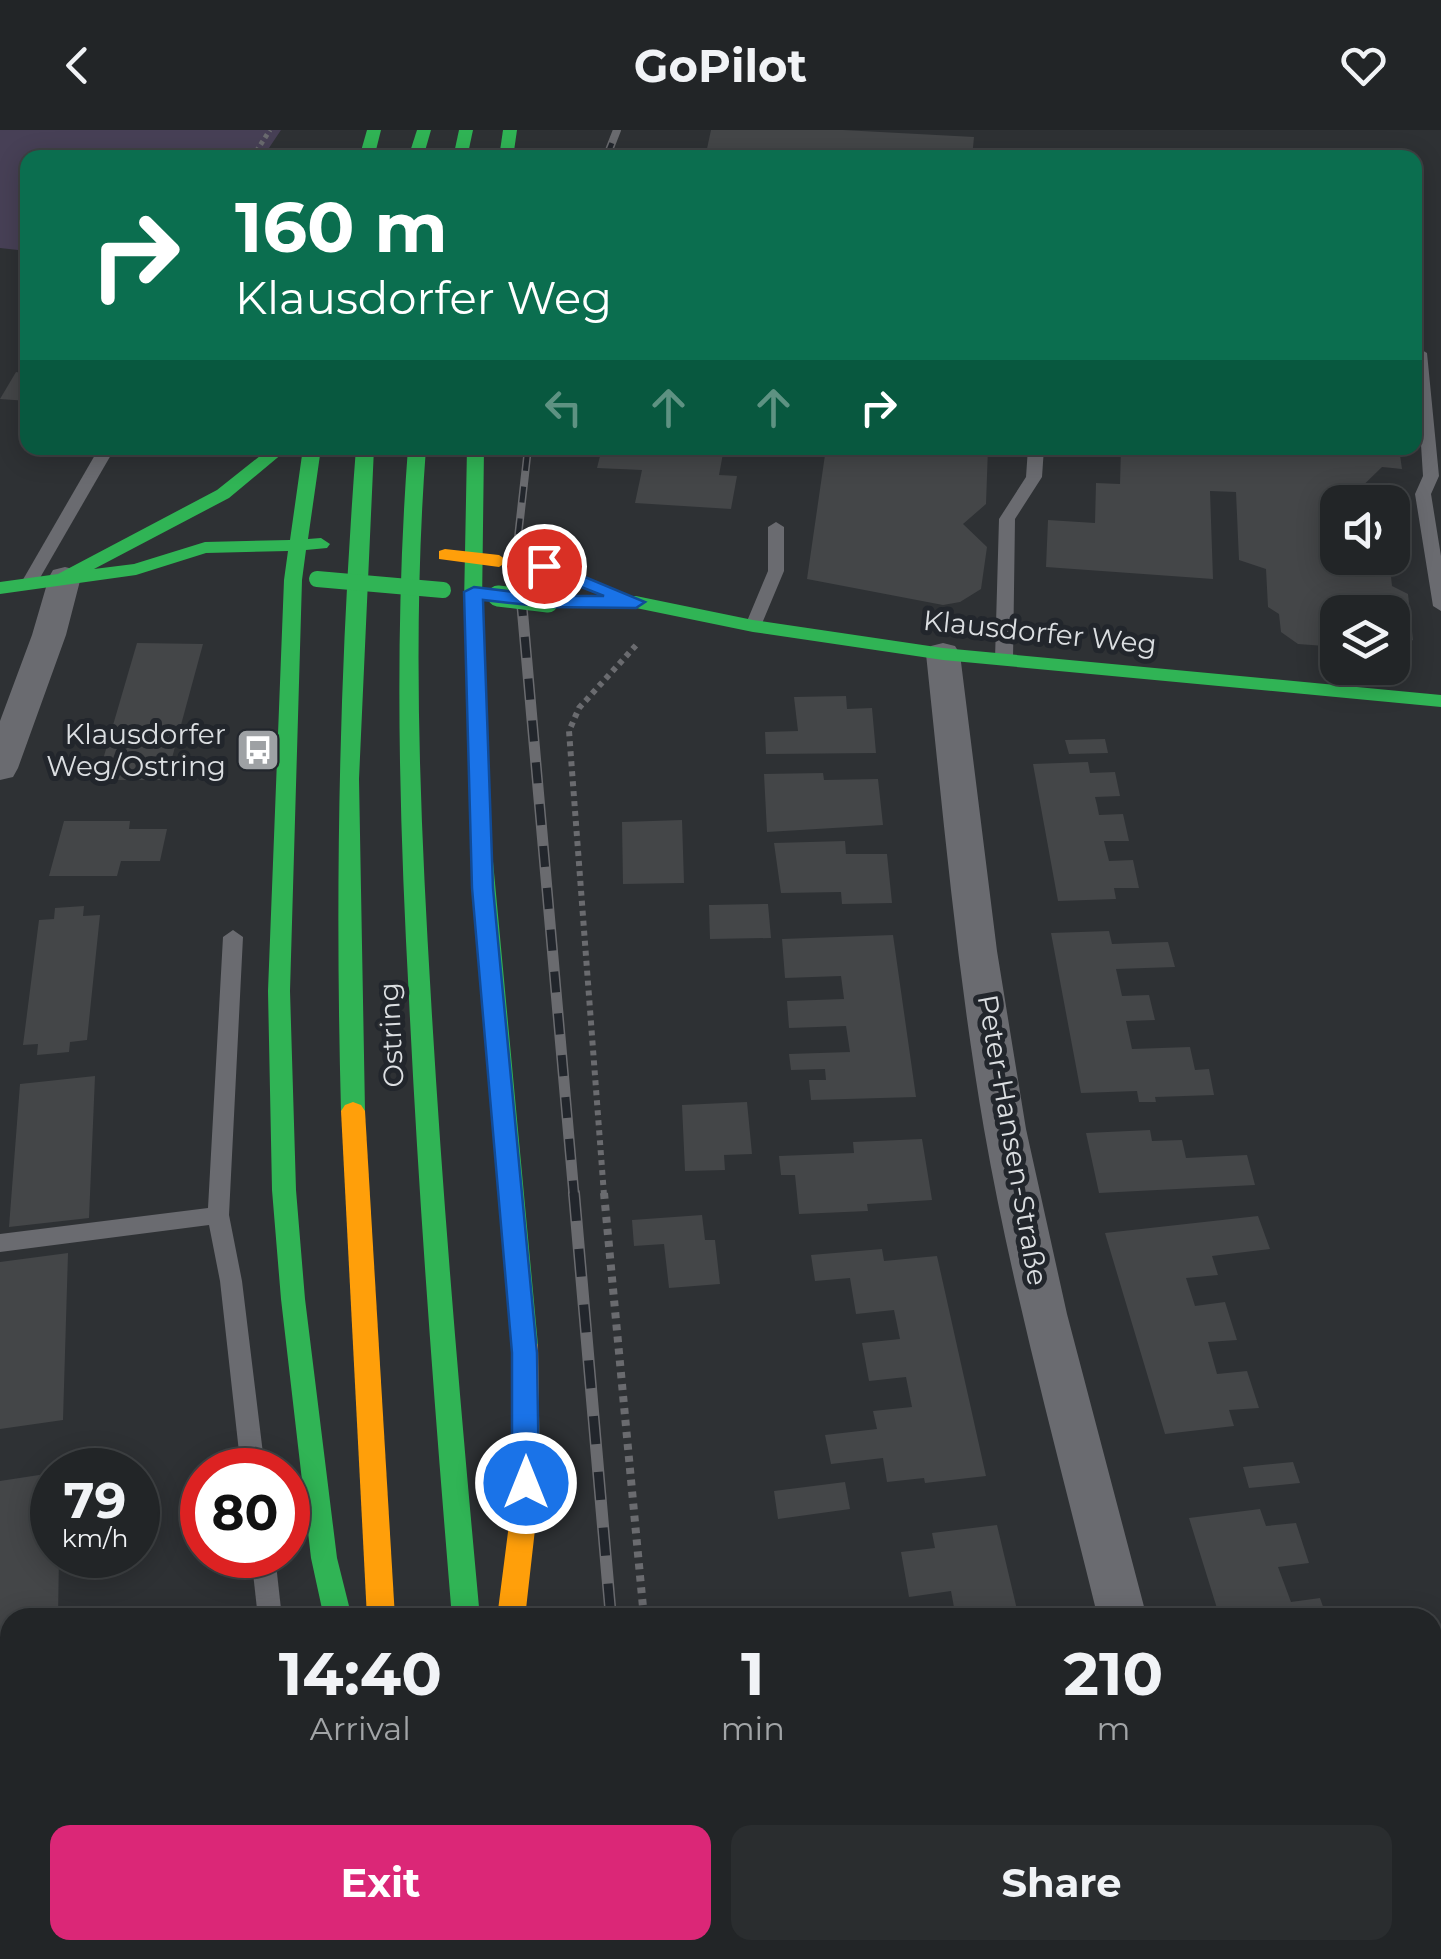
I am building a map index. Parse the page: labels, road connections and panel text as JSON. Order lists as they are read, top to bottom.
{
  "streets": {
    "main road": ["Klausdorfer Weg", "Ostring"],
    "street": ["Peter-Hansen-Straße"]
  },
  "crossings": [
    ["Klausdorfer Weg", "Peter-Hansen-Straße"]
  ],
  "places": {
    "bus stop": ["Klausdorfer Weg/Ostring"]
  },
  "page": {
    "header": "GoPilot",
    "turn": ["160 m", "Klausdorfer Weg"],
    "speed": "79 km/h",
    "limit": "80",
    "eta": [
      "14:40",
      "Arrival",
      "1",
      "min",
      "210",
      "m"
    ],
    "buttons": ["Exit", "Share"]
  }
}
